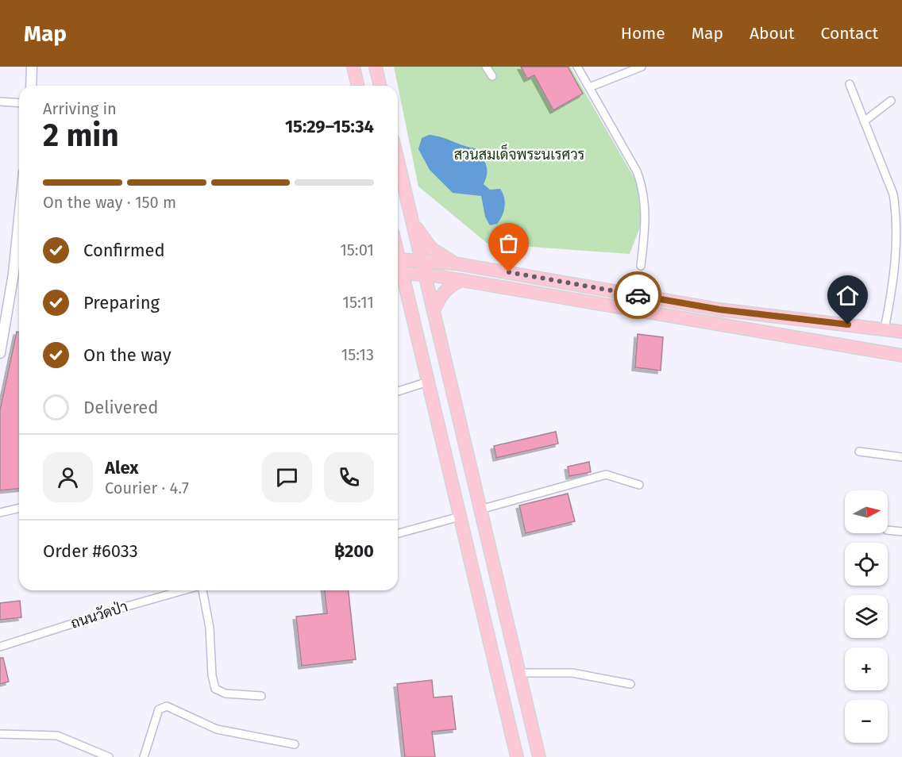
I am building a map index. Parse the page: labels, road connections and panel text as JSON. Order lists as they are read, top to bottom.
{
  "streets": {
    "street": ["ถนนวัดป่า"]
  },
  "parks": ["สวนสมเด็จพระนเรศวร"],
  "north": "right",
  "page": {
    "header": "Map",
    "nav": [
      "Home",
      "Map",
      "About",
      "Contact"
    ],
    "heading": ["2 min", "Arriving in", "15:29–15:34"],
    "panel": [
      "Alex",
      "Courier · 4.7",
      "Order #6033",
      "฿200"
    ],
    "bar": "On the way · 150 m",
    "list": [
      ["Confirmed", "15:01"],
      ["Preparing", "15:11"],
      ["On the way", "15:13"],
      "Delivered"
    ],
    "map_buttons": ["+", "−"]
  }
}
